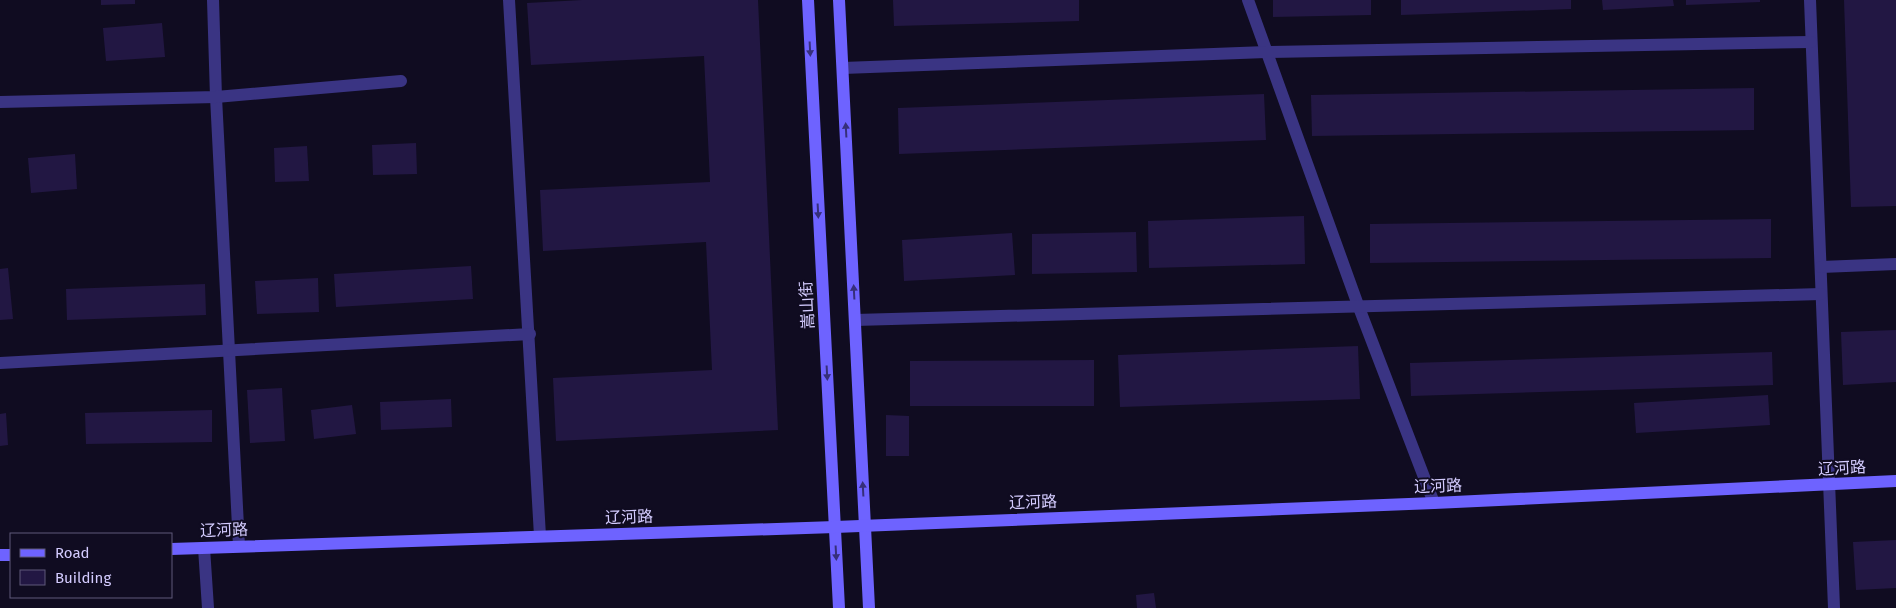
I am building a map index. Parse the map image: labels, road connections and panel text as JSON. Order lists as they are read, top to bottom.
{
  "streets": {
    "street": ["嵩山街", "辽河路"]
  },
  "crossings": [
    ["嵩山街", "辽河路"]
  ],
  "legend": ["Road", "Building"]
}
